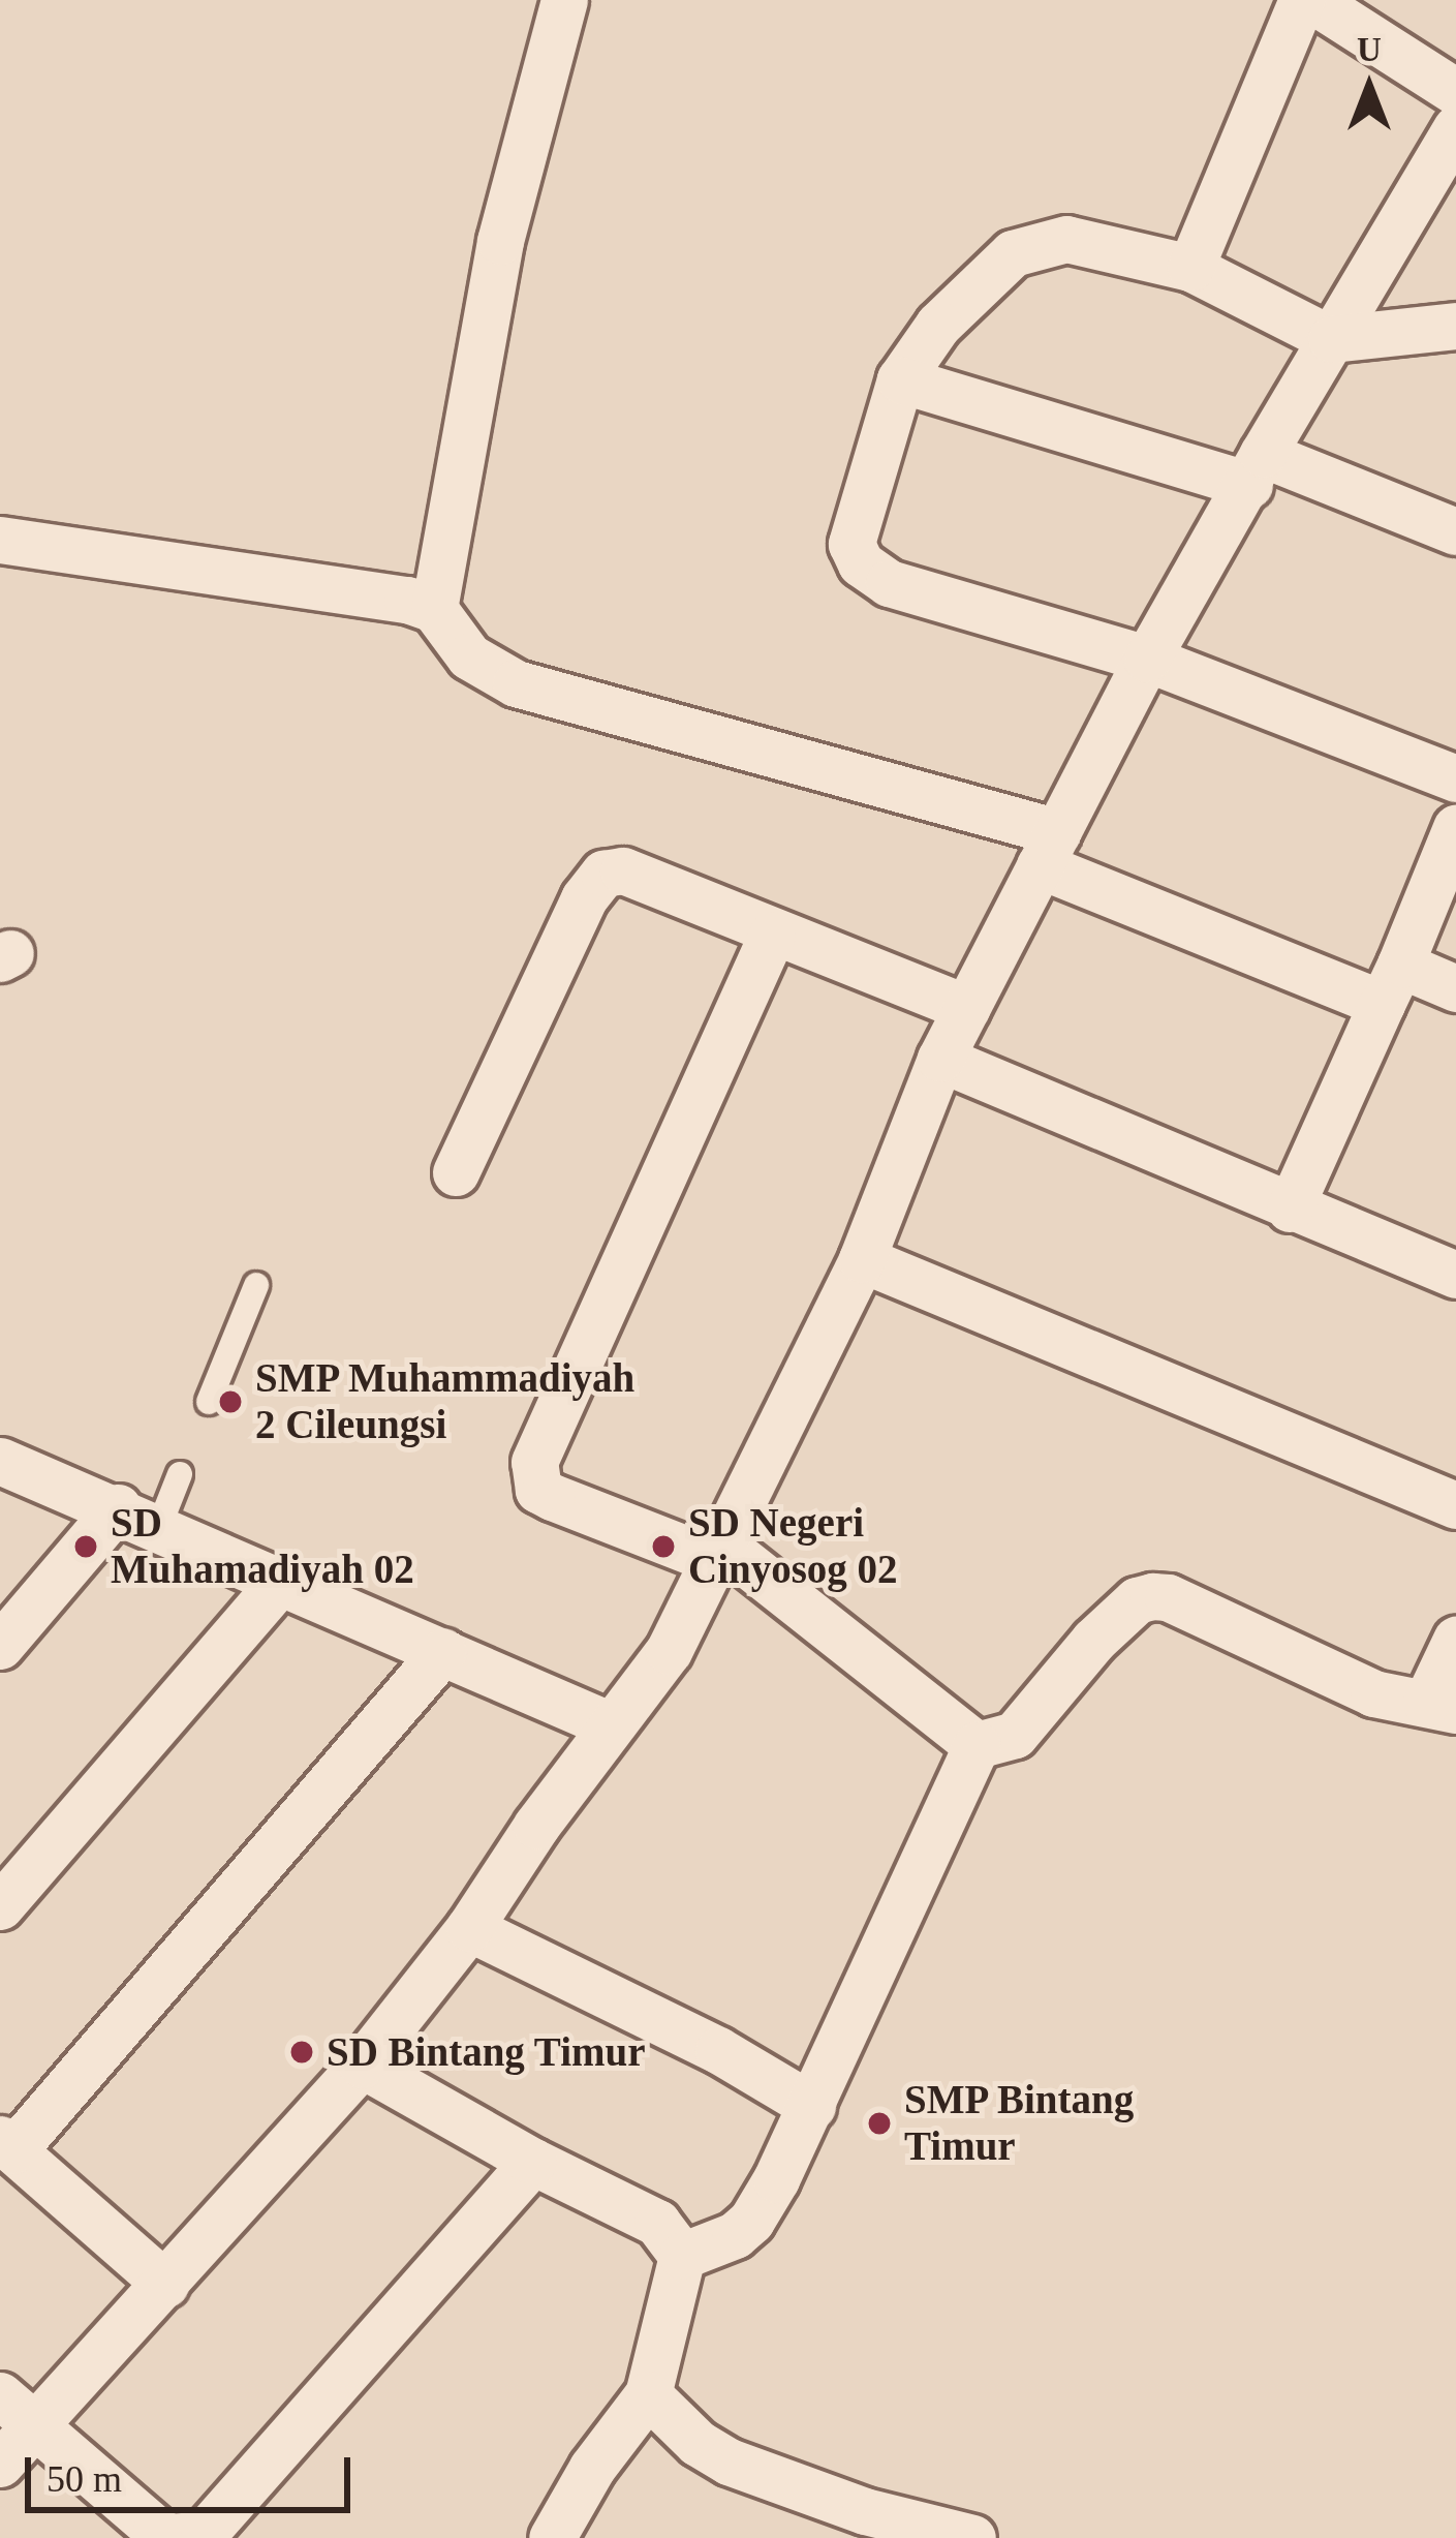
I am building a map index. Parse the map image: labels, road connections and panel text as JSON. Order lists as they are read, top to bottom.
{
  "places": [
    "SMP Muhammadiyah 2 Cileungsi",
    "SD Muhamadiyah 02",
    "SD Negeri Cinyosog 02",
    "SD Bintang Timur",
    "SMP Bintang Timur"
  ],
  "scale_bar": "50 m",
  "north": "top"
}
